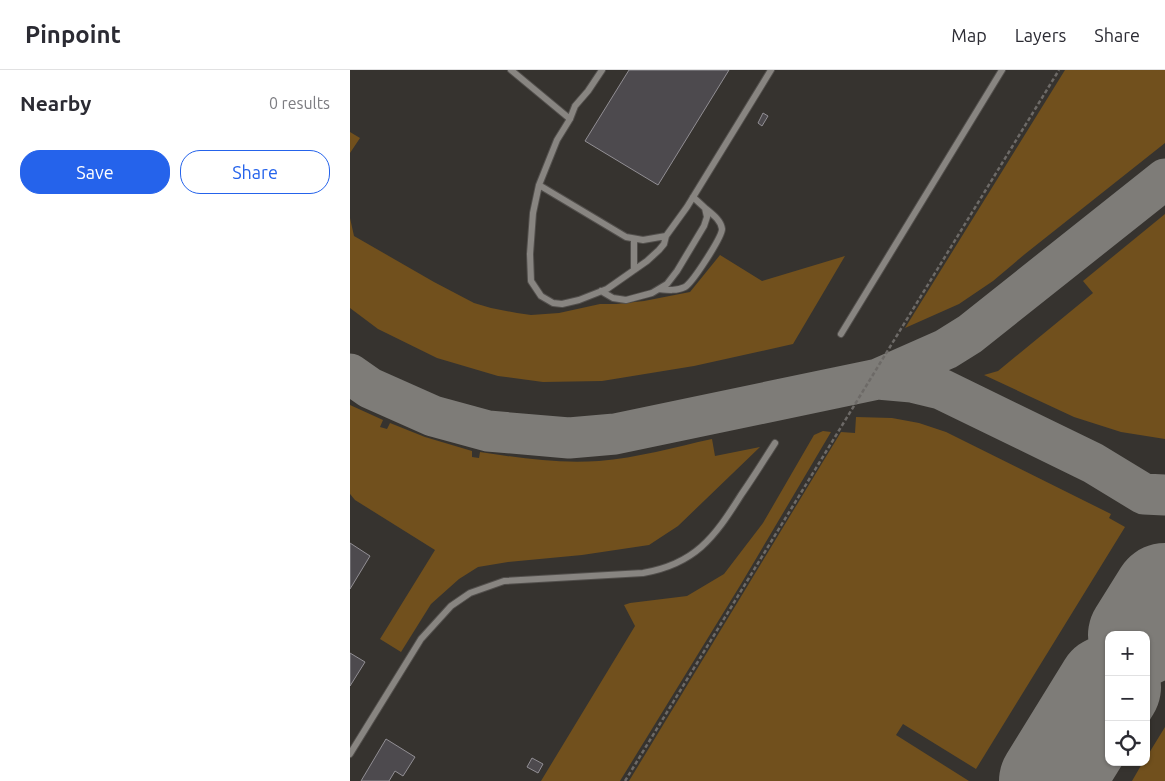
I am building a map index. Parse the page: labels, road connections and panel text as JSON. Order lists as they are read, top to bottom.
{
  "page": {
    "header": "Pinpoint",
    "nav": ["Map", "Layers", "Share"],
    "heading": ["Nearby", "0 results"],
    "buttons": ["Save", "Share"],
    "map_buttons": ["+", "−"]
  }
}
